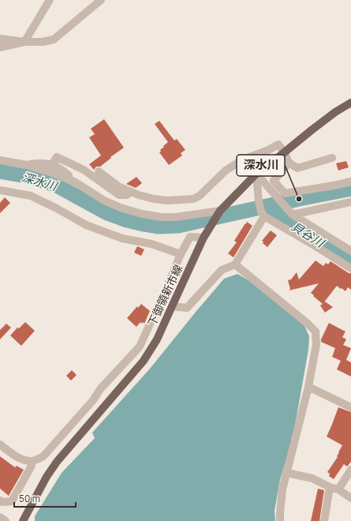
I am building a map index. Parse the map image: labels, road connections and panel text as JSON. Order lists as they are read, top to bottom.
{
  "streets": {
    "main road": ["下御領新市線"]
  },
  "water": ["深水川", "貝谷川"],
  "places": ["深水川"],
  "scale_bar": "50 m"
}
